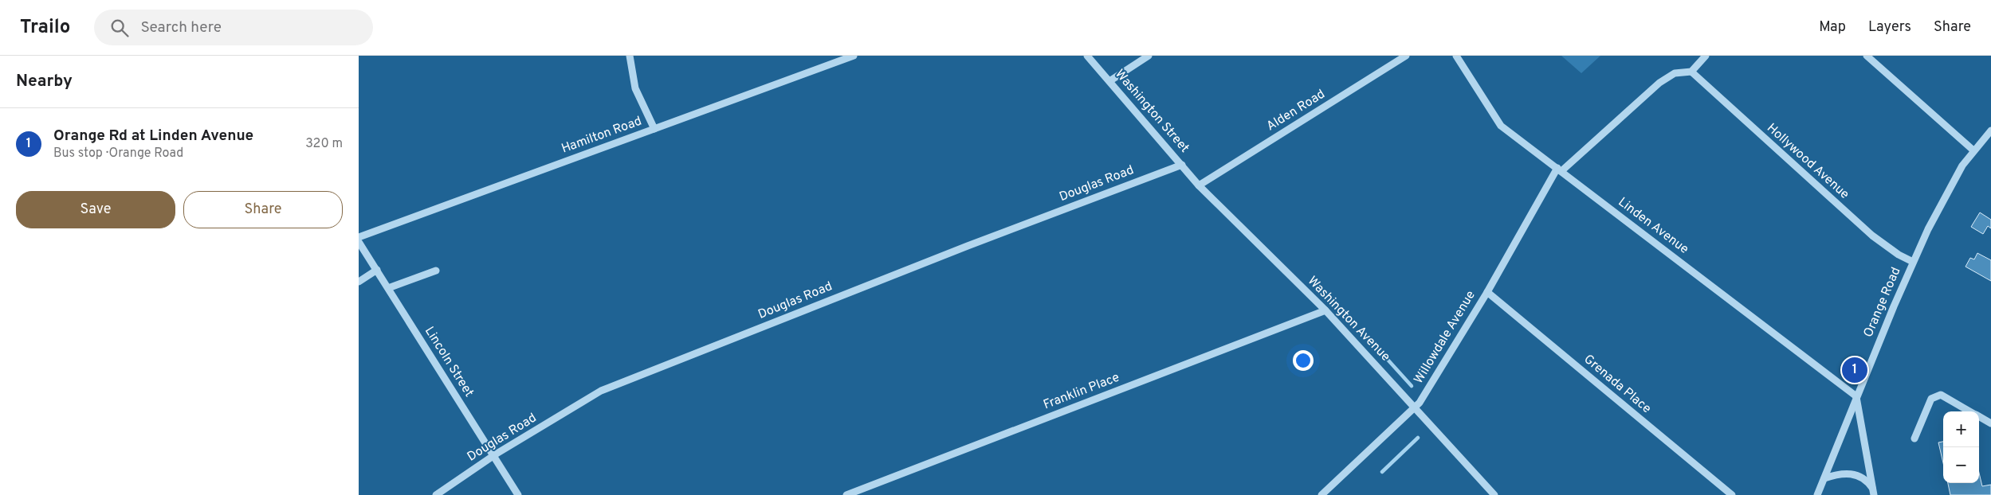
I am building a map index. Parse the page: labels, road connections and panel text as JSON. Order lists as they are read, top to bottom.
{
  "streets": {
    "street": [
      "Alden Road",
      "Washington Street",
      "Hamilton Road",
      "Hollywood Avenue",
      "Douglas Road",
      "Linden Avenue",
      "Orange Road",
      "Washington Avenue",
      "Willowdale Avenue",
      "Lincoln Street",
      "Grenada Place",
      "Franklin Place"
    ]
  },
  "crossings": [
    ["Alden Road", "Washington Avenue"],
    ["Washington Street", "Douglas Road"],
    ["Washington Street", "Washington Avenue"],
    ["Hollywood Avenue", "Orange Road"],
    ["Hollywood Avenue", "Willowdale Avenue"],
    ["Douglas Road", "Washington Avenue"],
    ["Douglas Road", "Lincoln Street"],
    ["Linden Avenue", "Orange Road"],
    ["Linden Avenue", "Willowdale Avenue"],
    ["Washington Avenue", "Willowdale Avenue"],
    ["Washington Avenue", "Franklin Place"],
    ["Willowdale Avenue", "Grenada Place"]
  ],
  "page": {
    "header": "Trailo",
    "search": "Search here",
    "nav": ["Map", "Layers", "Share"],
    "heading": "Nearby",
    "list": [
      {
        "mark": "1",
        "name": "Orange Rd at Linden Avenue",
        "note": "Bus stop · Orange Road",
        "value": "320 m"
      }
    ],
    "buttons": ["Save", "Share"],
    "pins": "1",
    "map_buttons": ["+", "−"]
  }
}
